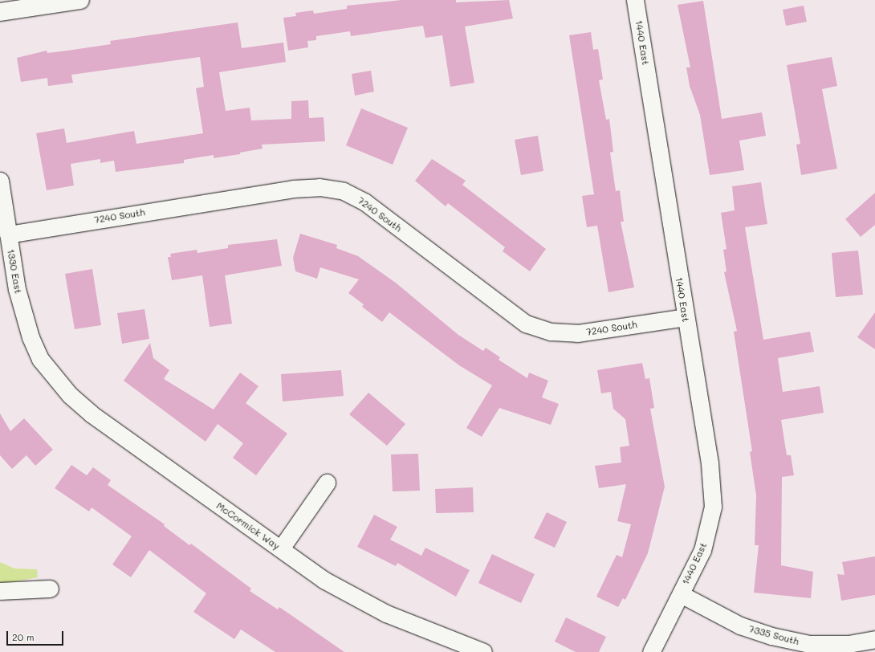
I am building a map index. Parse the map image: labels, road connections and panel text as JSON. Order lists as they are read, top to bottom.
{
  "streets": {
    "street": [
      "1440 East",
      "7240 South",
      "1330 East",
      "McCormick Way",
      "7335 South"
    ]
  },
  "crossings": [
    ["1440 East", "7240 South"],
    ["1440 East", "7335 South"],
    ["7240 South", "1330 East"],
    ["1330 East", "McCormick Way"]
  ],
  "scale_bar": "20 m"
}
